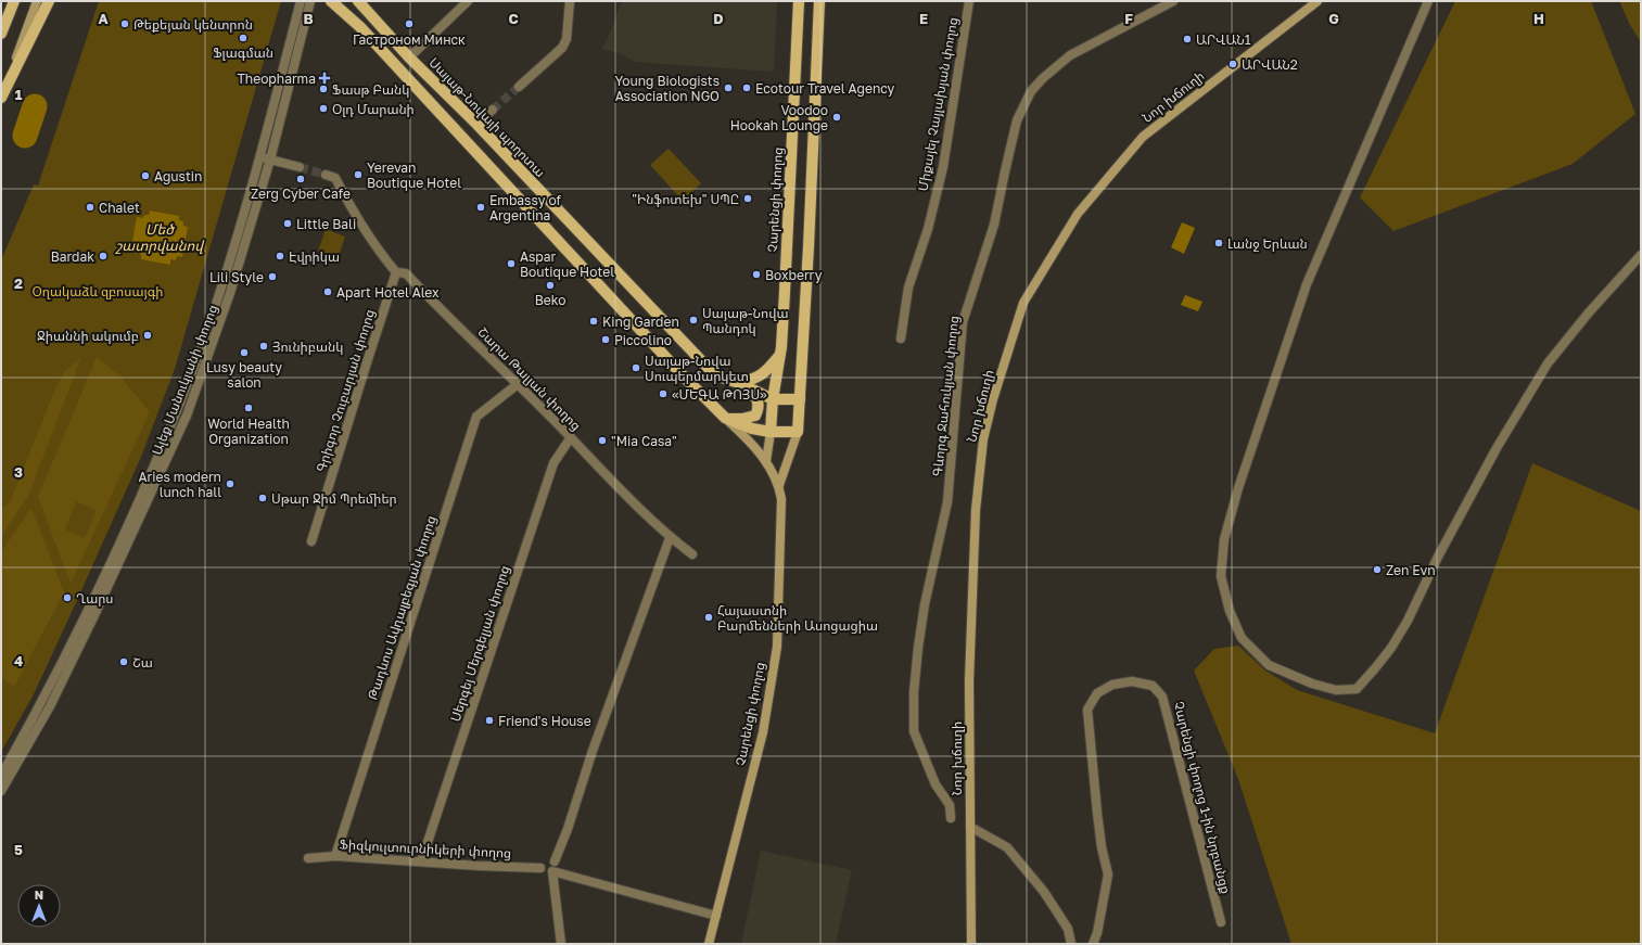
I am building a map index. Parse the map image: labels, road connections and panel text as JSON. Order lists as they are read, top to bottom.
{
  "streets": {
    "main road": ["Նոր խճուղի", "Սայաթ-Նովայի պողոտա", "Չարենցի փողոց"],
    "street": [
      "Միքայել Չայլախյան փողոց",
      "Շարա Թալյան փողոց",
      "Ալեք Մանուկյանի փողոց",
      "Գրիգոր Չուբարյան փողոց",
      "Գևորգ Ջահուկյան փողոց",
      "Թադևոս Ավդալբեգյան փողոց",
      "Սերգեյ Մերգելյան փողոց",
      "Չարենցի փողոց 1-ին նրբանցք",
      "Ֆիզկուլտուրնիկերի փողոց"
    ]
  },
  "crossings": [
    ["Սայաթ-Նովայի պողոտա", "Չարենցի փողոց"],
    ["Շարա Թալյան փողոց", "Գրիգոր Չուբարյան փողոց"],
    ["Շարա Թալյան փողոց", "Թադևոս Ավդալբեգյան փողոց"],
    ["Շարա Թալյան փողոց", "Սերգեյ Մերգելյան փողոց"],
    ["Թադևոս Ավդալբեգյան փողոց", "Ֆիզկուլտուրնիկերի փողոց"],
    ["Սերգեյ Մերգելյան փողոց", "Ֆիզկուլտուրնիկերի փողոց"]
  ],
  "water": ["Մեծ շատրվանով"],
  "parks": ["Օղակաձև զբոսայգի"],
  "places": {
    "other": [
      "Թեքեյան կենտրոն",
      "Гастроном Минск",
      "Ֆլագման",
      "ԱՐՎԱՆ1",
      "ԱՐՎԱՆ2",
      "Young Biologists Association NGO",
      "Ecotour Travel Agency",
      "Ֆասթ Բանկ",
      "Օլդ Մարանի",
      "Voodoo Hookah Lounge",
      "Yerevan Boutique Hotel",
      "Agustin",
      "Zerg Cyber Cafe",
      "\"Ինֆոտեխ\" ՍՊԸ",
      "Chalet",
      "Embassy of Argentina",
      "Little Bali",
      "Լանջ Երևան",
      "Bardak",
      "Էվրիկա",
      "Aspar Boutique Hotel",
      "Boxberry",
      "Lili Style",
      "Beko",
      "Apart Hotel Alex",
      "Սայաթ-Նովա Պանդոկ",
      "King Garden",
      "Ջիաննի ակումբ",
      "Piccolino",
      "Յունիբանկ",
      "Lusy beauty salon",
      "Սայաթ-Նովա Սուպերմարկետ",
      "«ՄԵԳԱ ԹՈՅՍ»",
      "World Health Organization",
      "\"Mia Casa\"",
      "Aries modern lunch hall",
      "Սթար Ջիմ Պրեմիեր",
      "Zen Evn",
      "Ղարս",
      "Հայաստնի Բարմենների Ասոցացիա",
      "Շա",
      "Friend's House"
    ],
    "health": ["Theopharma"]
  },
  "north": "top",
  "grid": {
    "columns": [
      "A",
      "B",
      "C",
      "D",
      "E",
      "F",
      "G",
      "H"
    ],
    "rows": [
      "1",
      "2",
      "3",
      "4",
      "5"
    ]
  }
}
